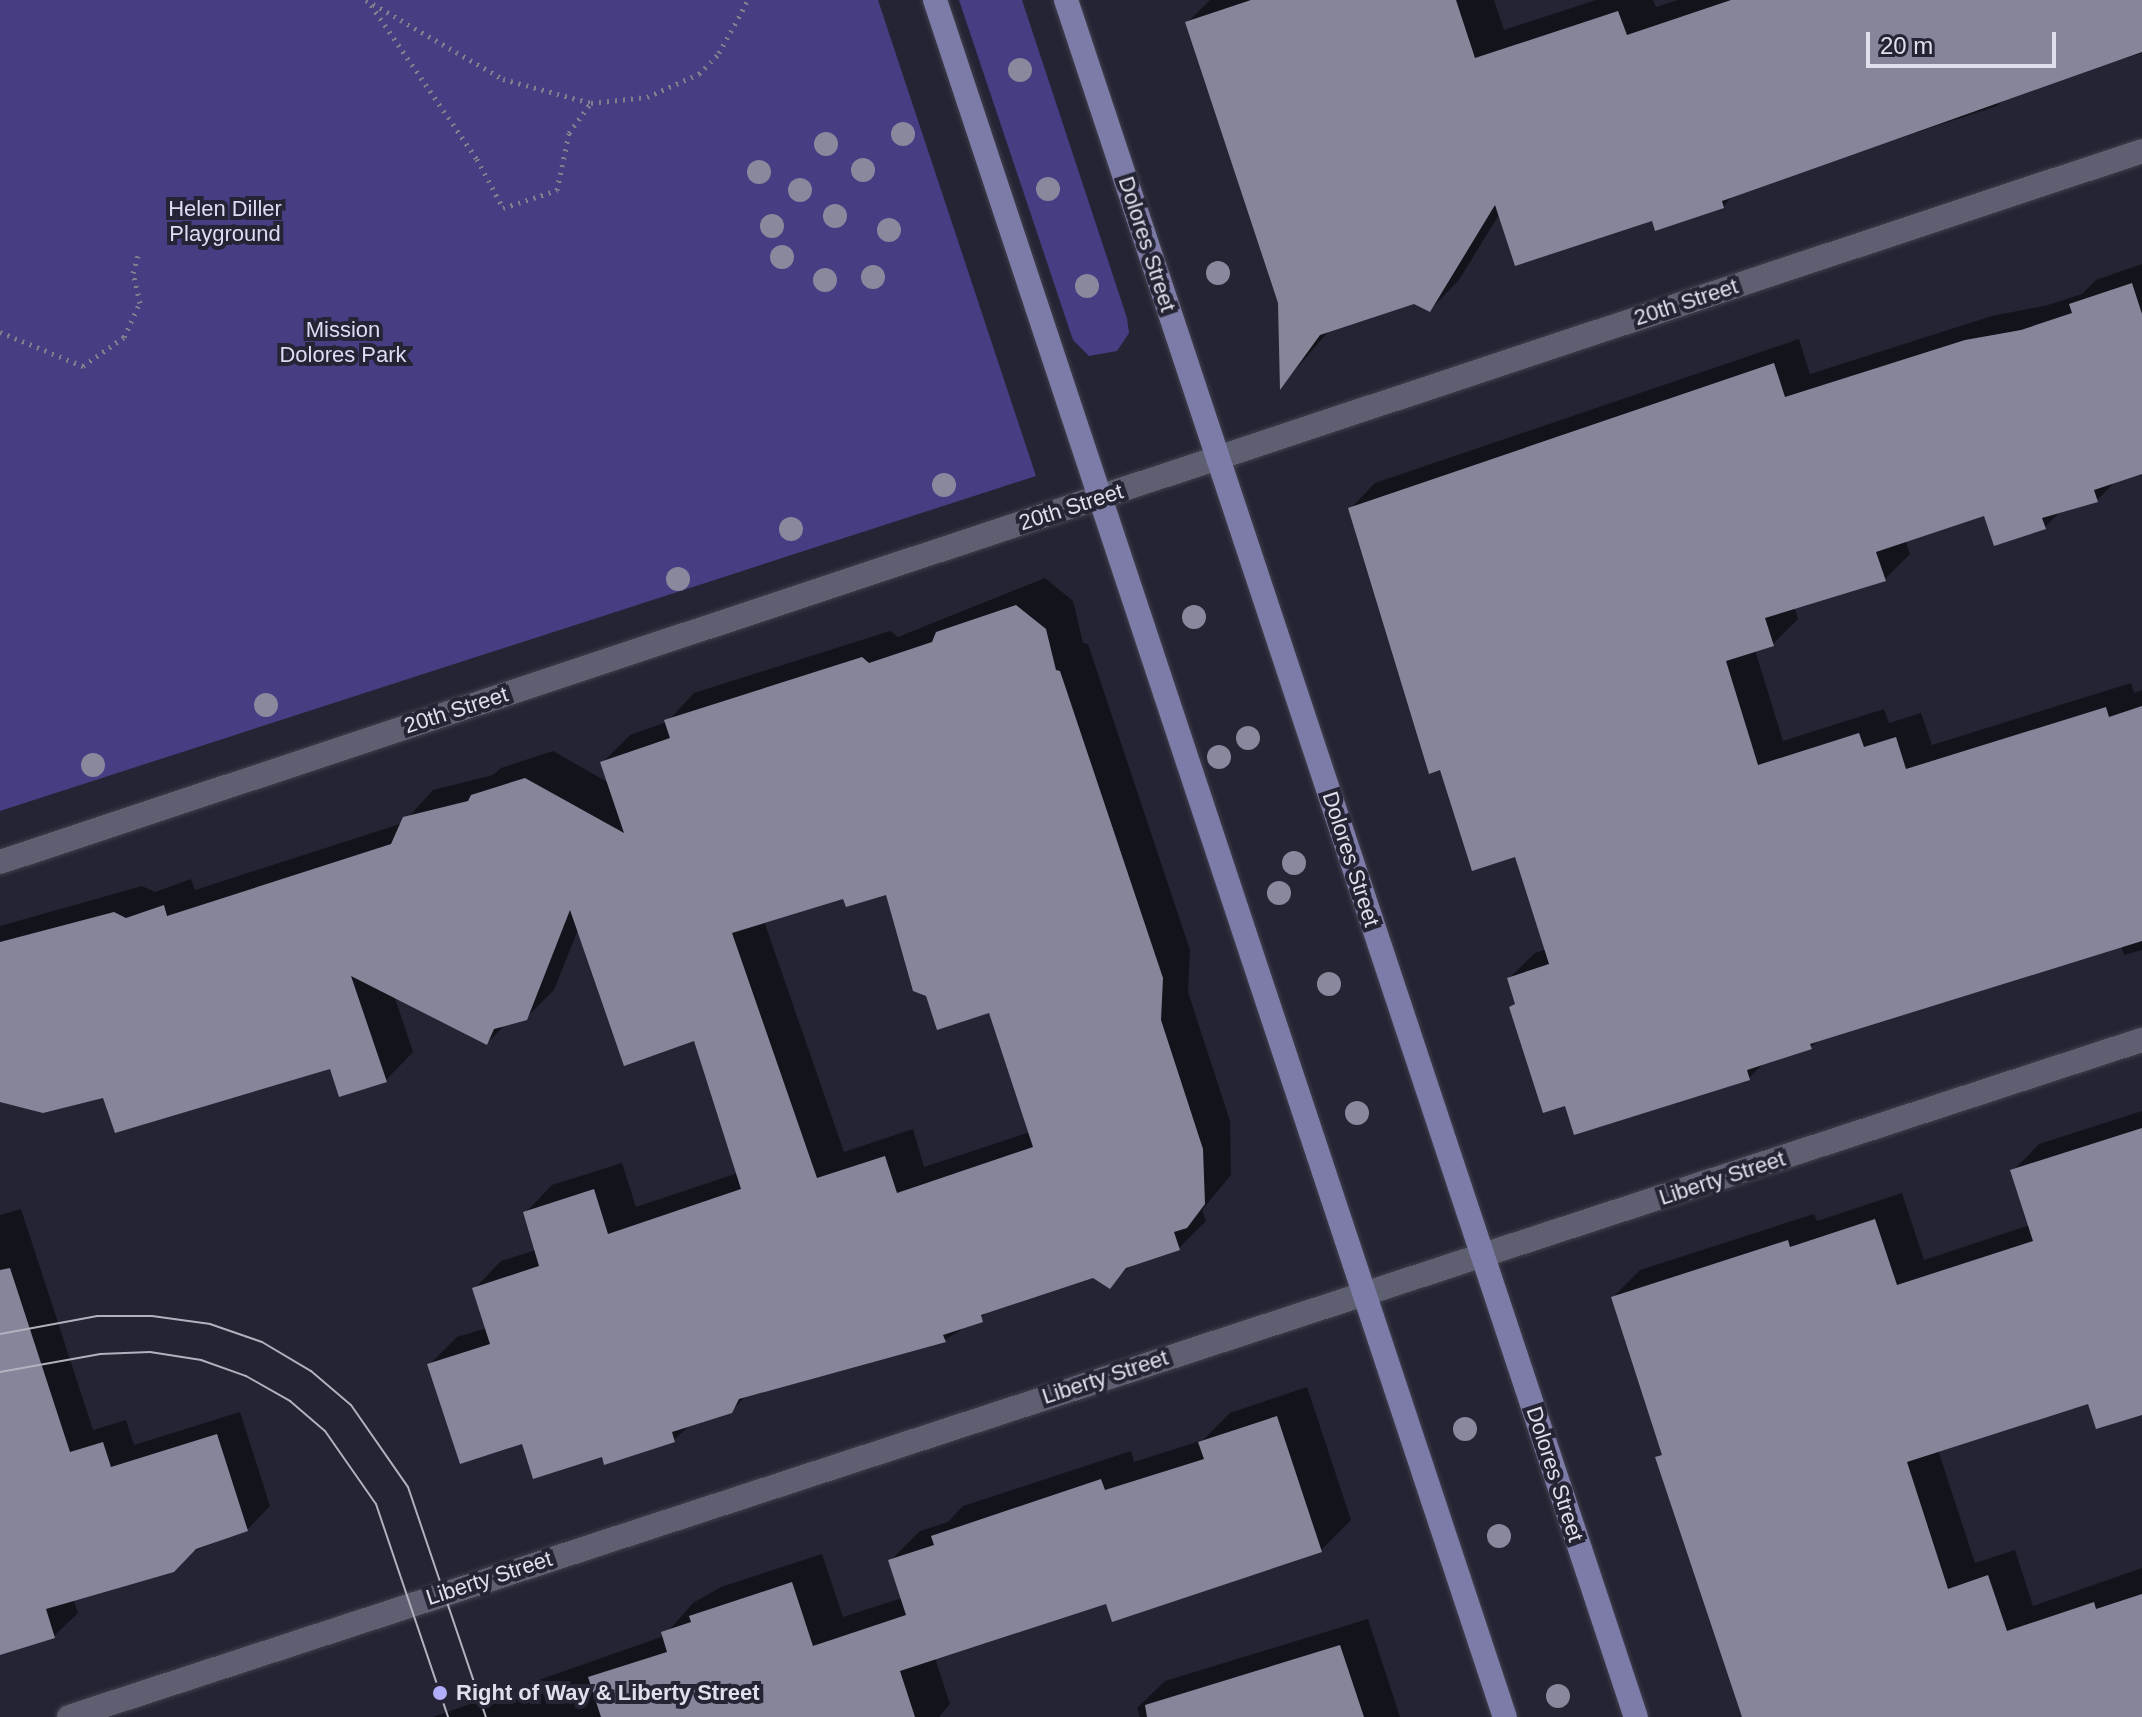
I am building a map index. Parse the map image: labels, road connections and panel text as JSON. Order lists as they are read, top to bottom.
{
  "streets": {
    "main road": ["Dolores Street"],
    "street": ["20th Street", "Liberty Street"]
  },
  "crossings": [
    ["Dolores Street", "20th Street"],
    ["Dolores Street", "Liberty Street"]
  ],
  "parks": ["Helen Diller Playground", "Mission Dolores Park"],
  "places": ["Right of Way & Liberty Street"],
  "scale_bar": "20 m"
}
